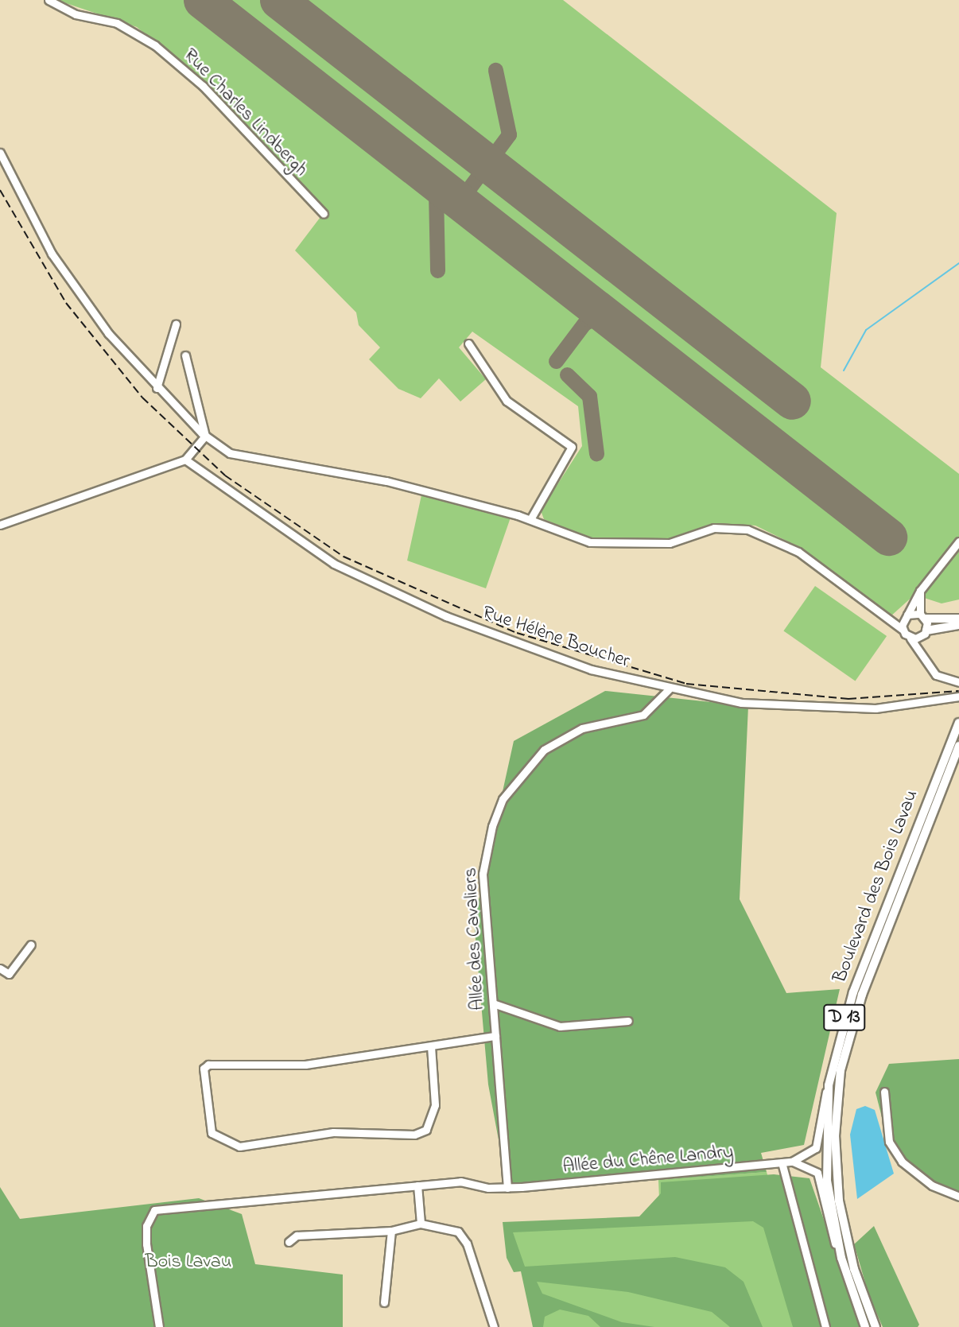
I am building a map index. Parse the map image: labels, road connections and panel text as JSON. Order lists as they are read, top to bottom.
{
  "streets": {
    "main road": ["Boulevard des Bois Lavau", "D 13"],
    "street": [
      "Rue Charles Lindbergh",
      "Rue Hélène Boucher",
      "Allée des Cavaliers",
      "Allée du Chêne Landry"
    ]
  },
  "crossings": [
    ["Rue Hélène Boucher", "Allée des Cavaliers"],
    ["Boulevard des Bois Lavau", "Allée du Chêne Landry"],
    ["Allée des Cavaliers", "Allée du Chêne Landry"]
  ],
  "parks": ["Bois Lavau"]
}
